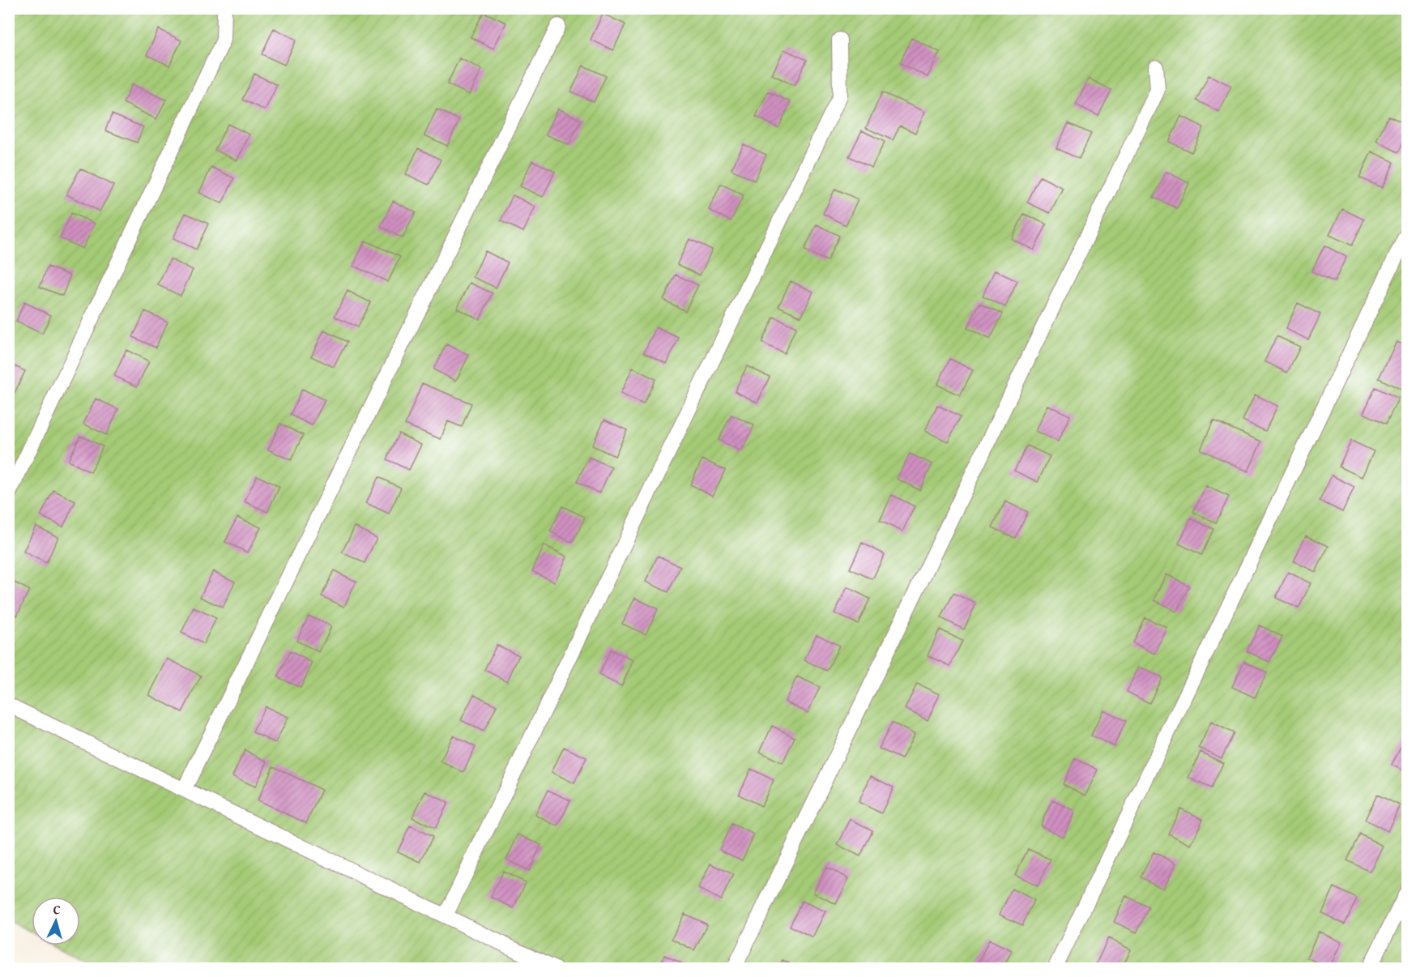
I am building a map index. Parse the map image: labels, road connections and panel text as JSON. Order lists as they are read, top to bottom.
{
  "north": "top"
}
